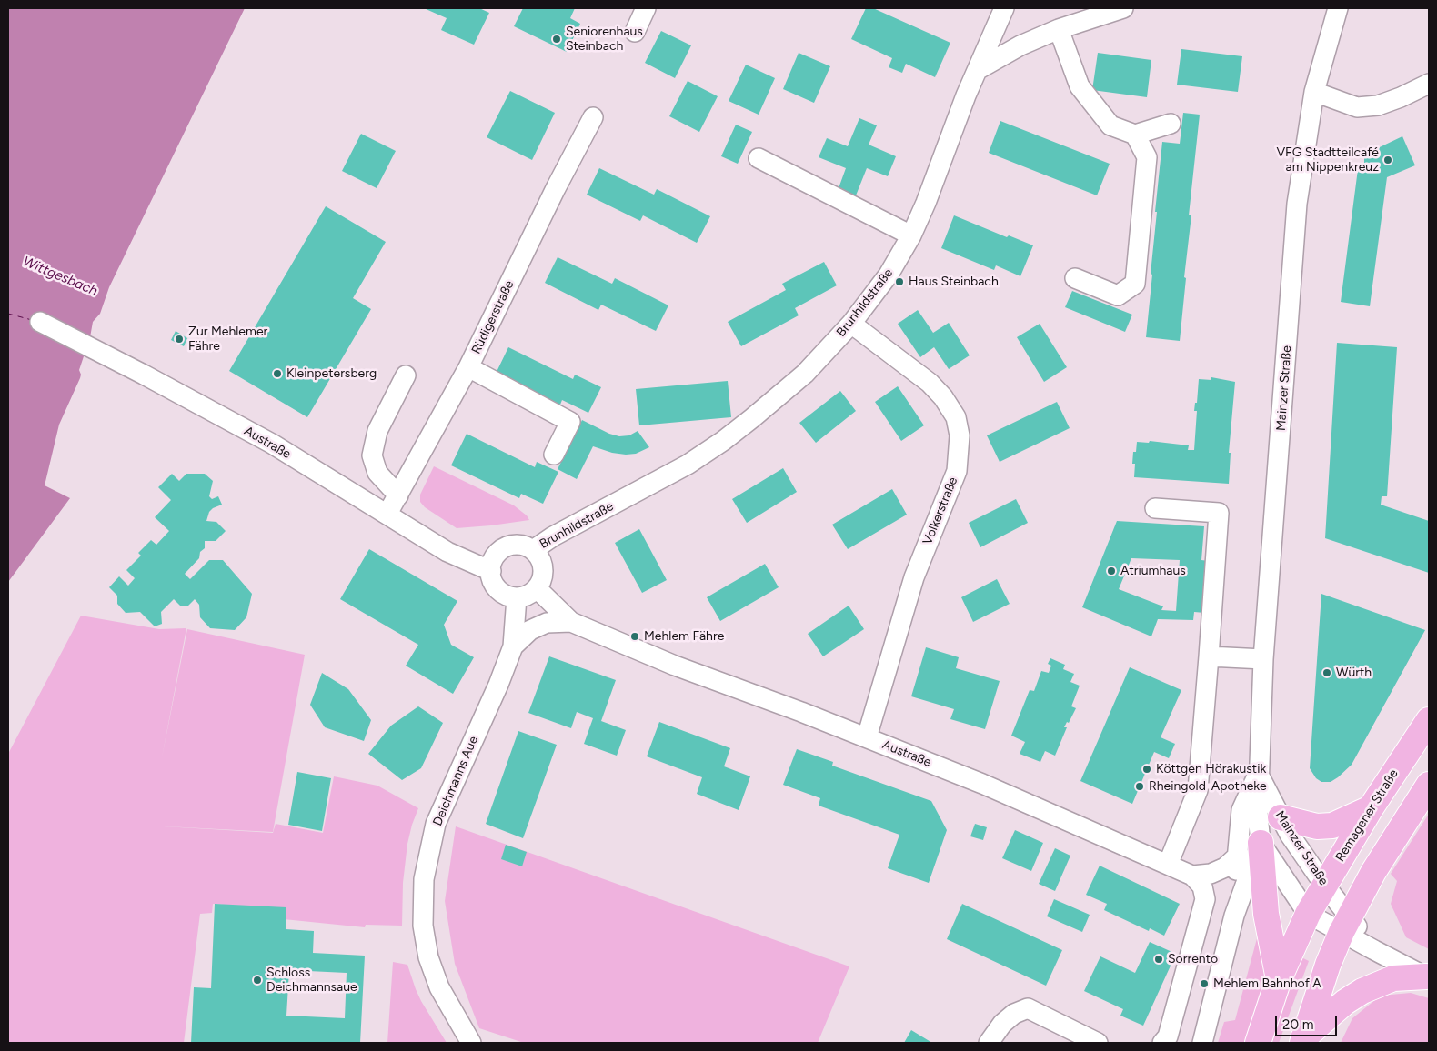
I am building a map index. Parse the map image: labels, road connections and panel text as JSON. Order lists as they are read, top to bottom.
{
  "streets": {
    "main road": ["Remagener Straße"],
    "street": [
      "Brunhildstraße",
      "Rüdigerstraße",
      "Mainzer Straße",
      "Austraße",
      "Volkerstraße",
      "Deichmanns Aue"
    ]
  },
  "crossings": [
    ["Brunhildstraße", "Austraße"],
    ["Brunhildstraße", "Volkerstraße"],
    ["Brunhildstraße", "Deichmanns Aue"],
    ["Rüdigerstraße", "Austraße"],
    ["Mainzer Straße", "Remagener Straße"],
    ["Austraße", "Volkerstraße"],
    ["Austraße", "Deichmanns Aue"]
  ],
  "water": ["Wittgesbach"],
  "places": [
    "Seniorenhaus Steinbach",
    "VFG Stadtteilcafé am Nippenkreuz",
    "Haus Steinbach",
    "Zur Mehlemer Fähre",
    "Kleinpetersberg",
    "Atriumhaus",
    "Mehlem Fähre",
    "Würth",
    "Köttgen Hörakustik",
    "Rheingold-Apotheke",
    "Sorrento",
    "Schloss Deichmannsaue",
    "Mehlem Bahnhof A"
  ],
  "scale_bar": "20 m"
}
